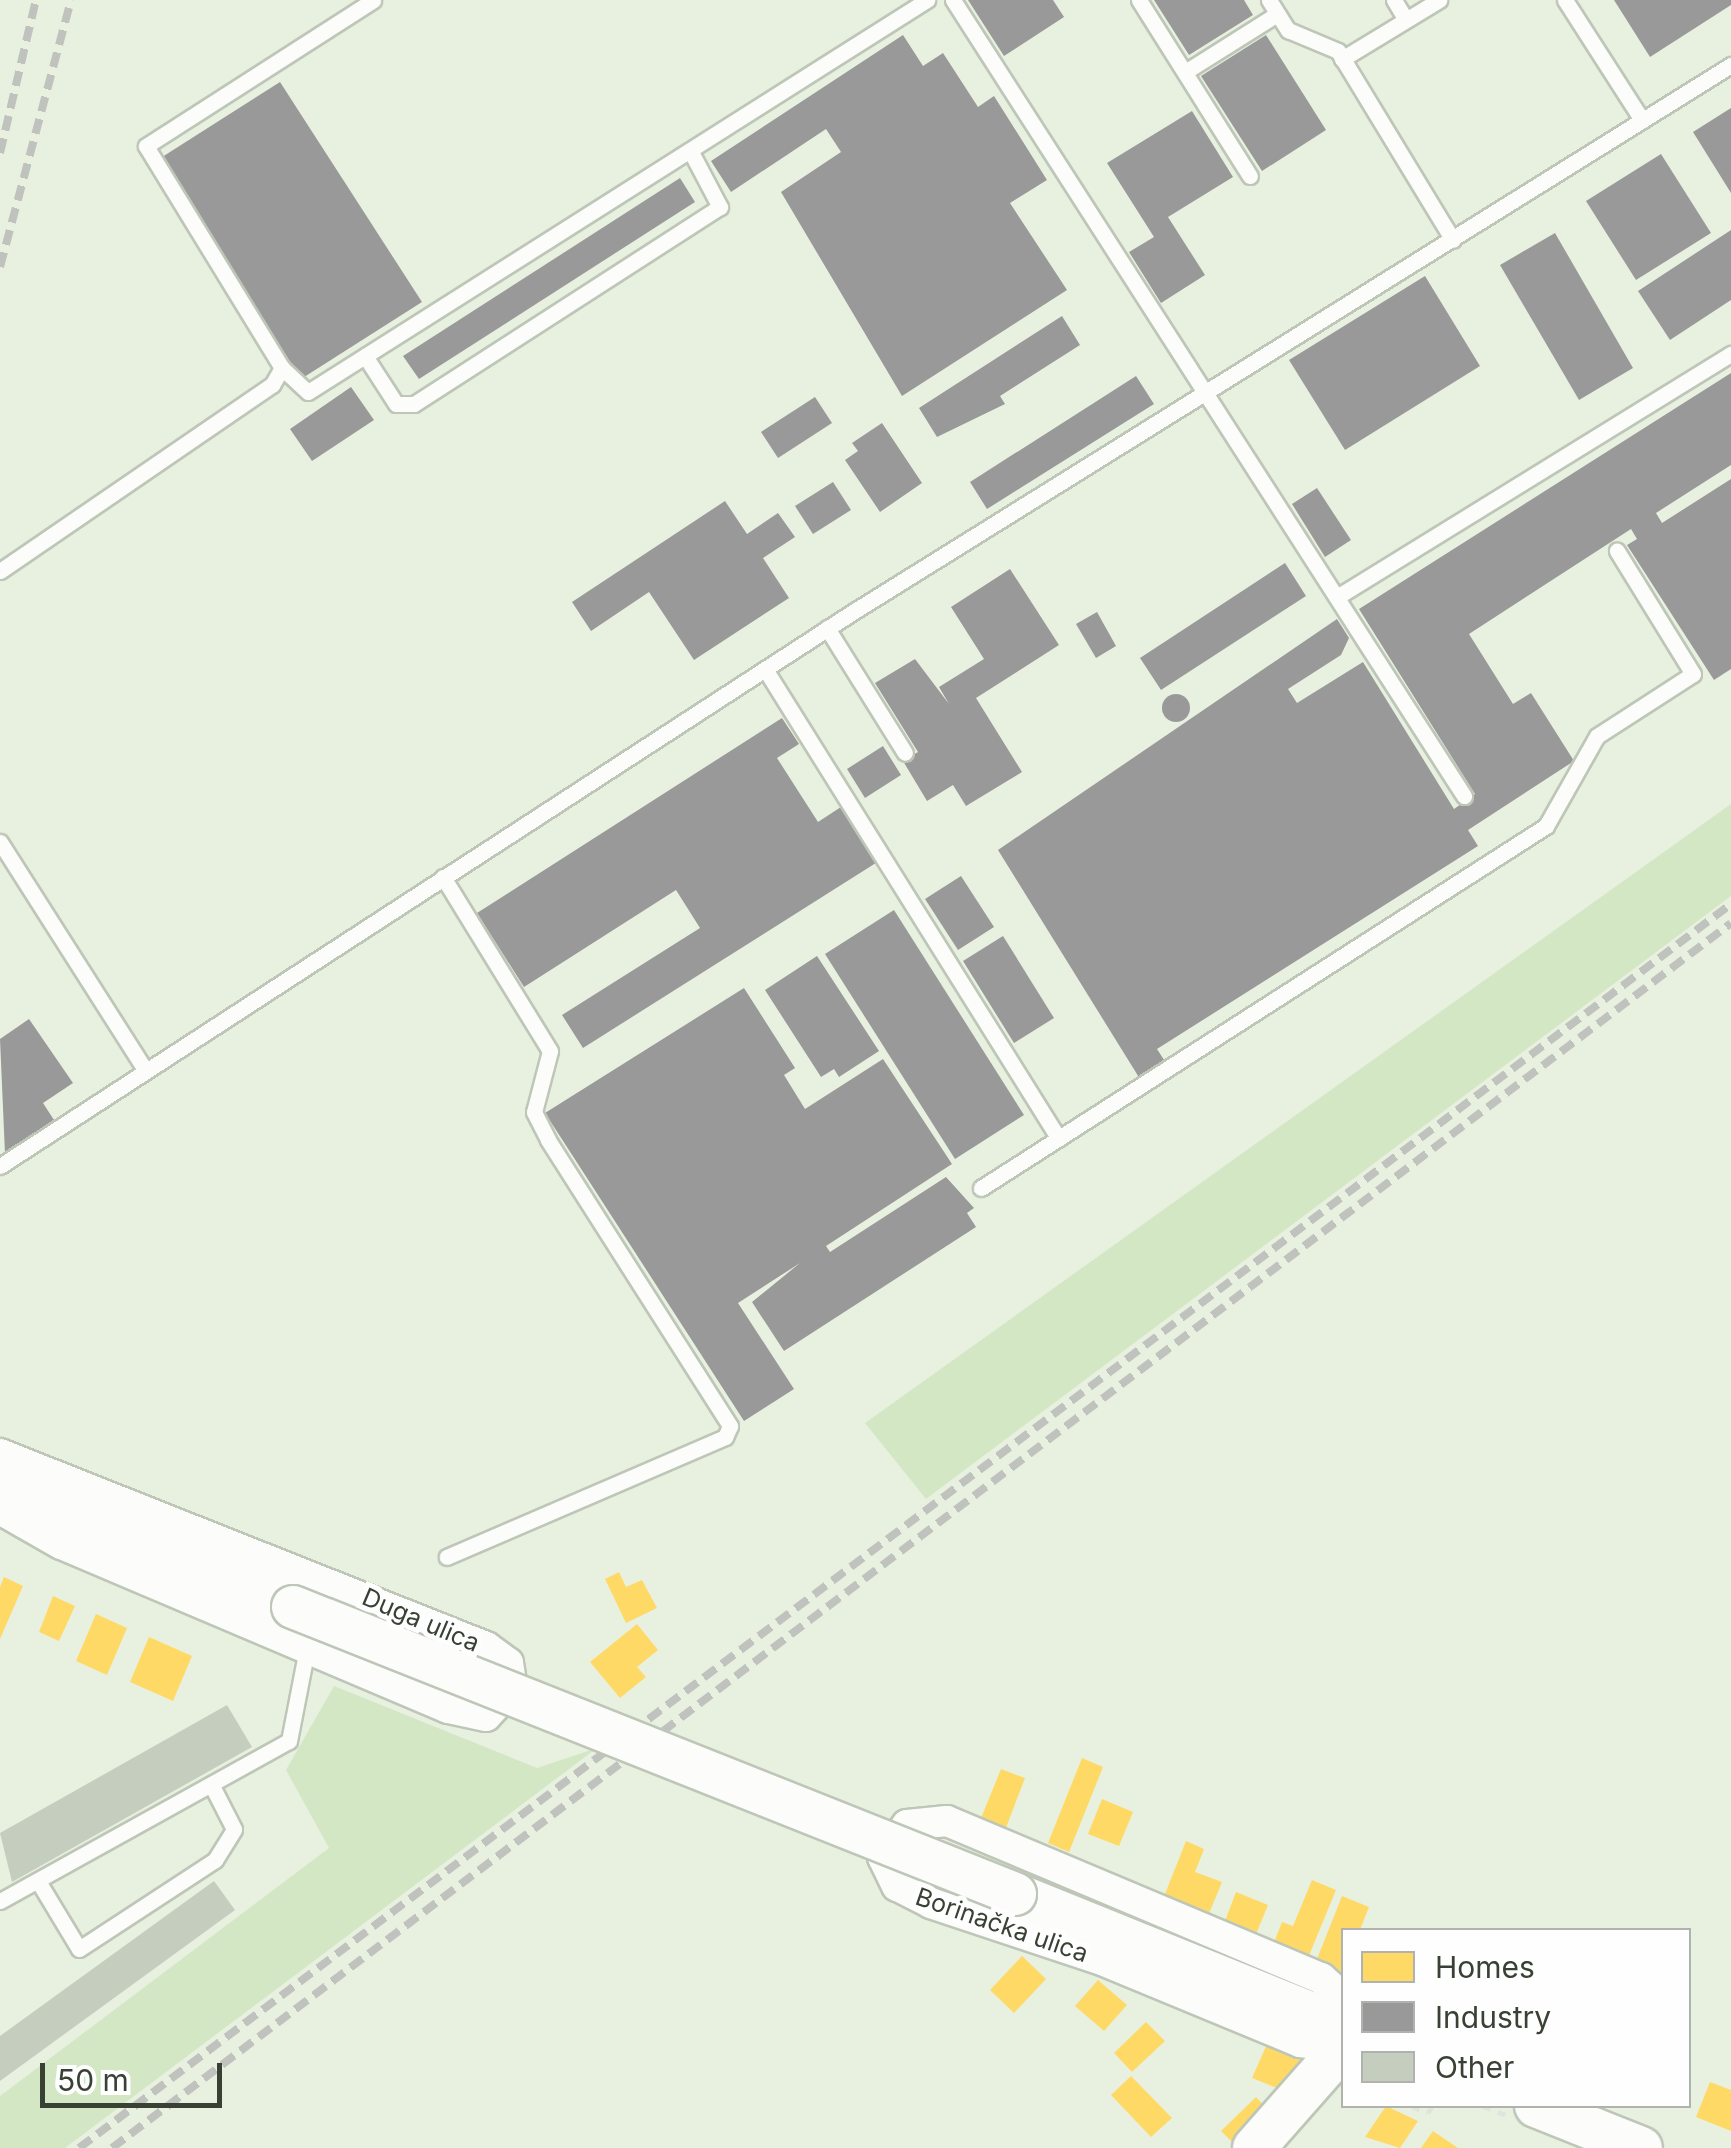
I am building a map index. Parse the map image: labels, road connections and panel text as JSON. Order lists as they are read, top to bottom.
{
  "streets": {
    "street": ["Duga ulica", "Borinačka ulica"]
  },
  "legend": ["Homes", "Industry", "Other"],
  "scale_bar": "50 m"
}
